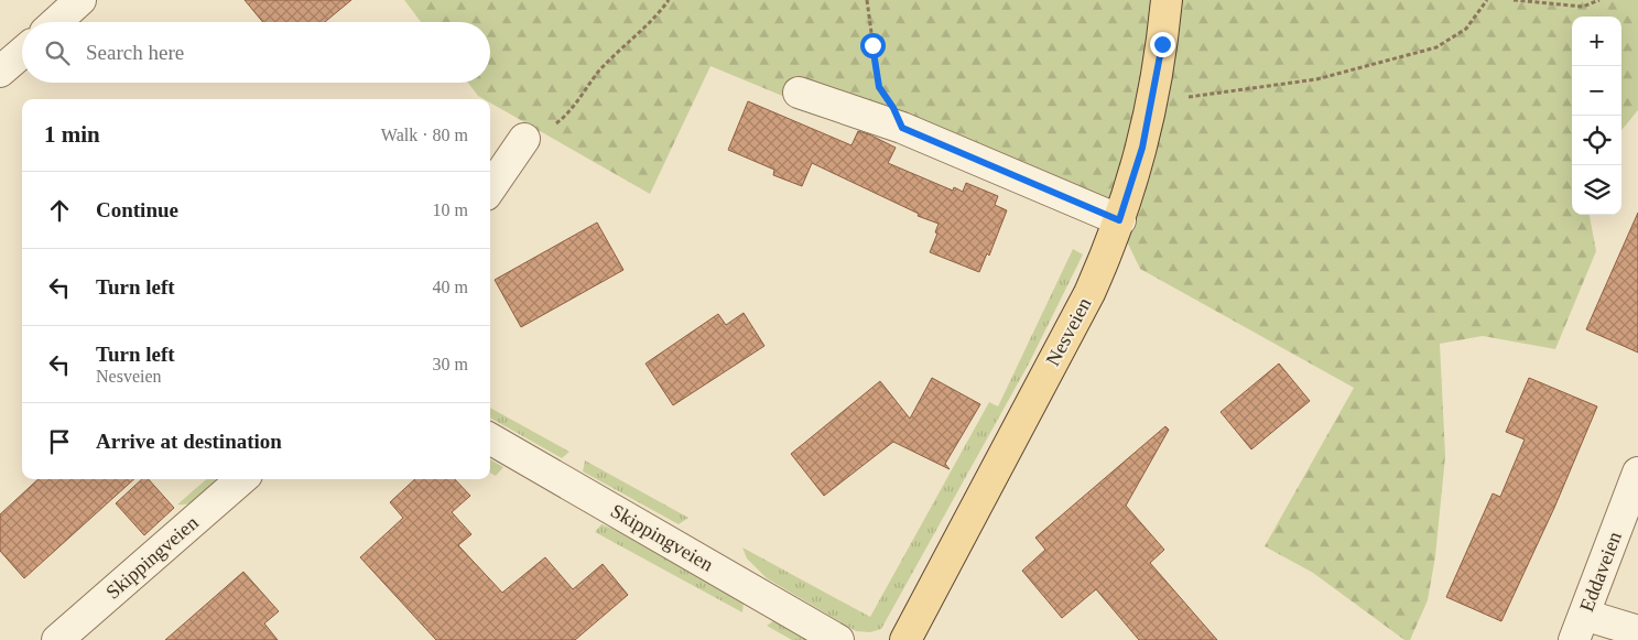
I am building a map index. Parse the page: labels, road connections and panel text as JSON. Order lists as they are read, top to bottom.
{
  "streets": {
    "main road": ["Nesveien"],
    "street": ["Skippingveien", "Eddaveien"]
  },
  "page": {
    "map_buttons": ["+", "−"],
    "search": "Search here",
    "heading": ["1 min", "Walk · 80 m"],
    "list": [
      ["Continue", "10 m"],
      ["Turn left", "40 m"],
      ["Turn left", "Nesveien", "30 m"],
      "Arrive at destination"
    ]
  }
}
